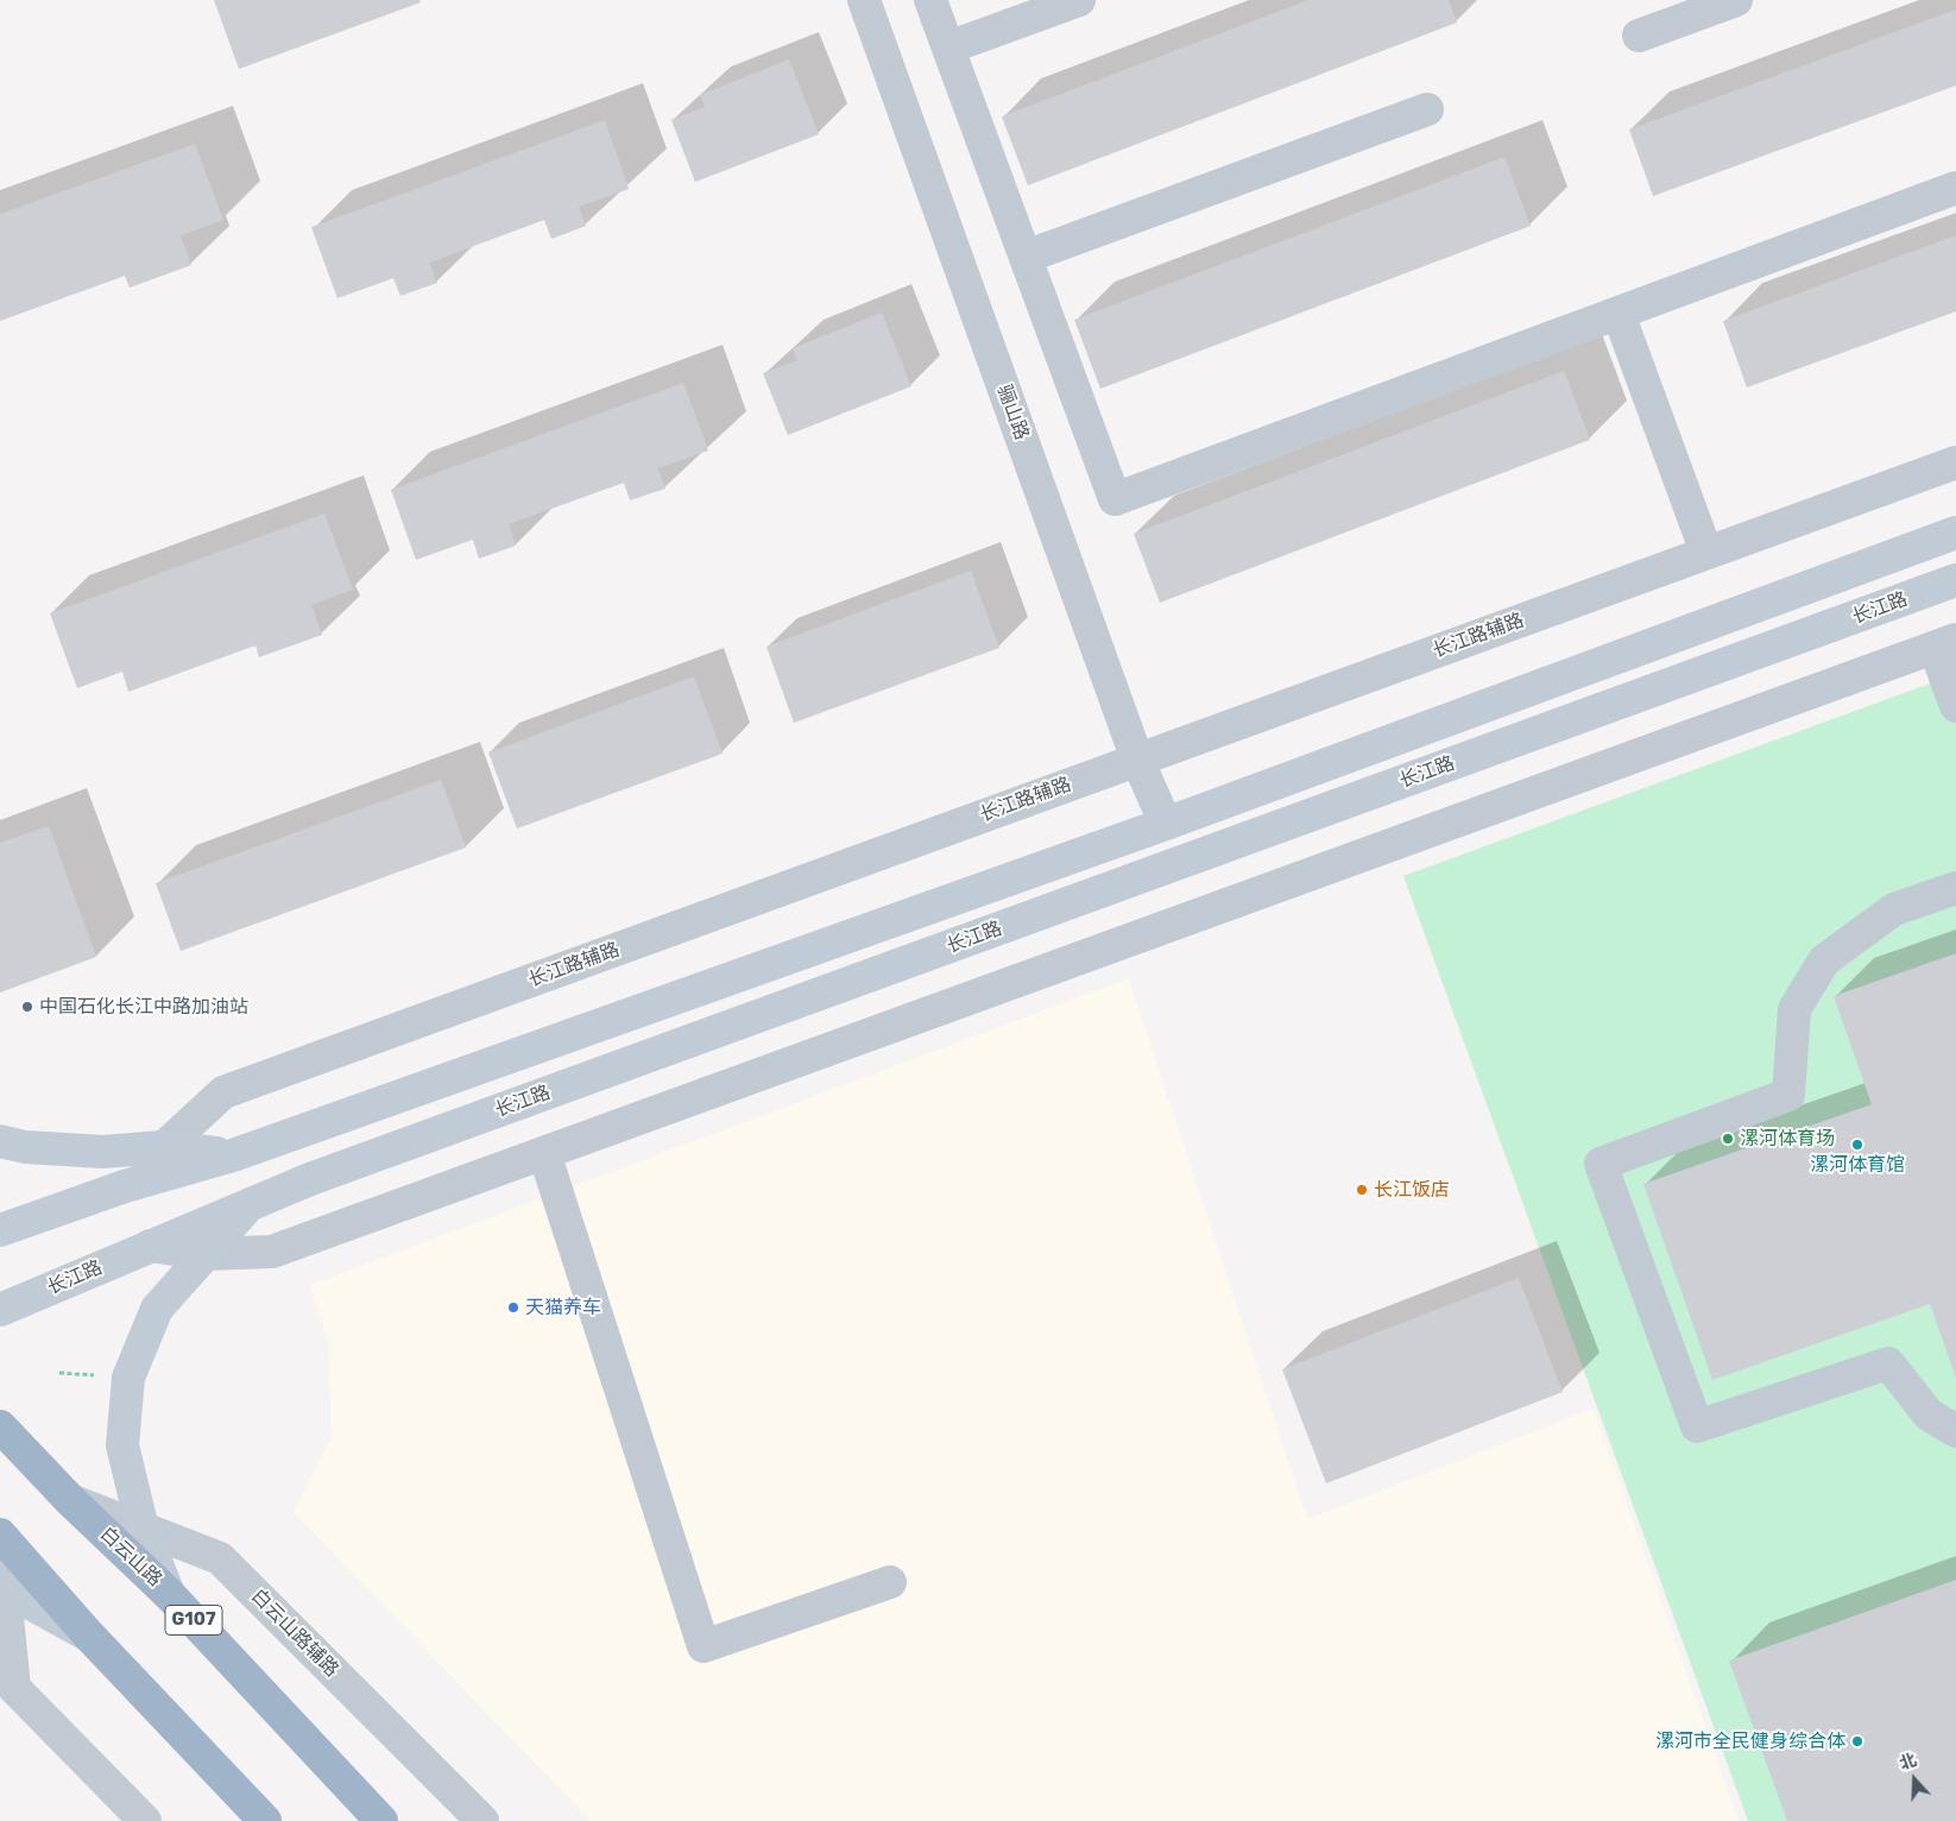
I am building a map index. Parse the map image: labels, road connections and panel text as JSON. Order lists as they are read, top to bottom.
{
  "streets": {
    "highway": ["白云山路", "G107"],
    "main road": ["长江路"],
    "street": ["骊山路", "长江路辅路", "白云山路辅路"]
  },
  "crossings": [
    ["骊山路", "长江路辅路"],
    ["白云山路", "白云山路辅路"]
  ],
  "places": [
    "中国石化长江中路加油站",
    "漯河体育场",
    "漯河体育馆",
    "长江饭店",
    "天猫养车",
    "漯河市全民健身综合体"
  ],
  "north": "top"
}
